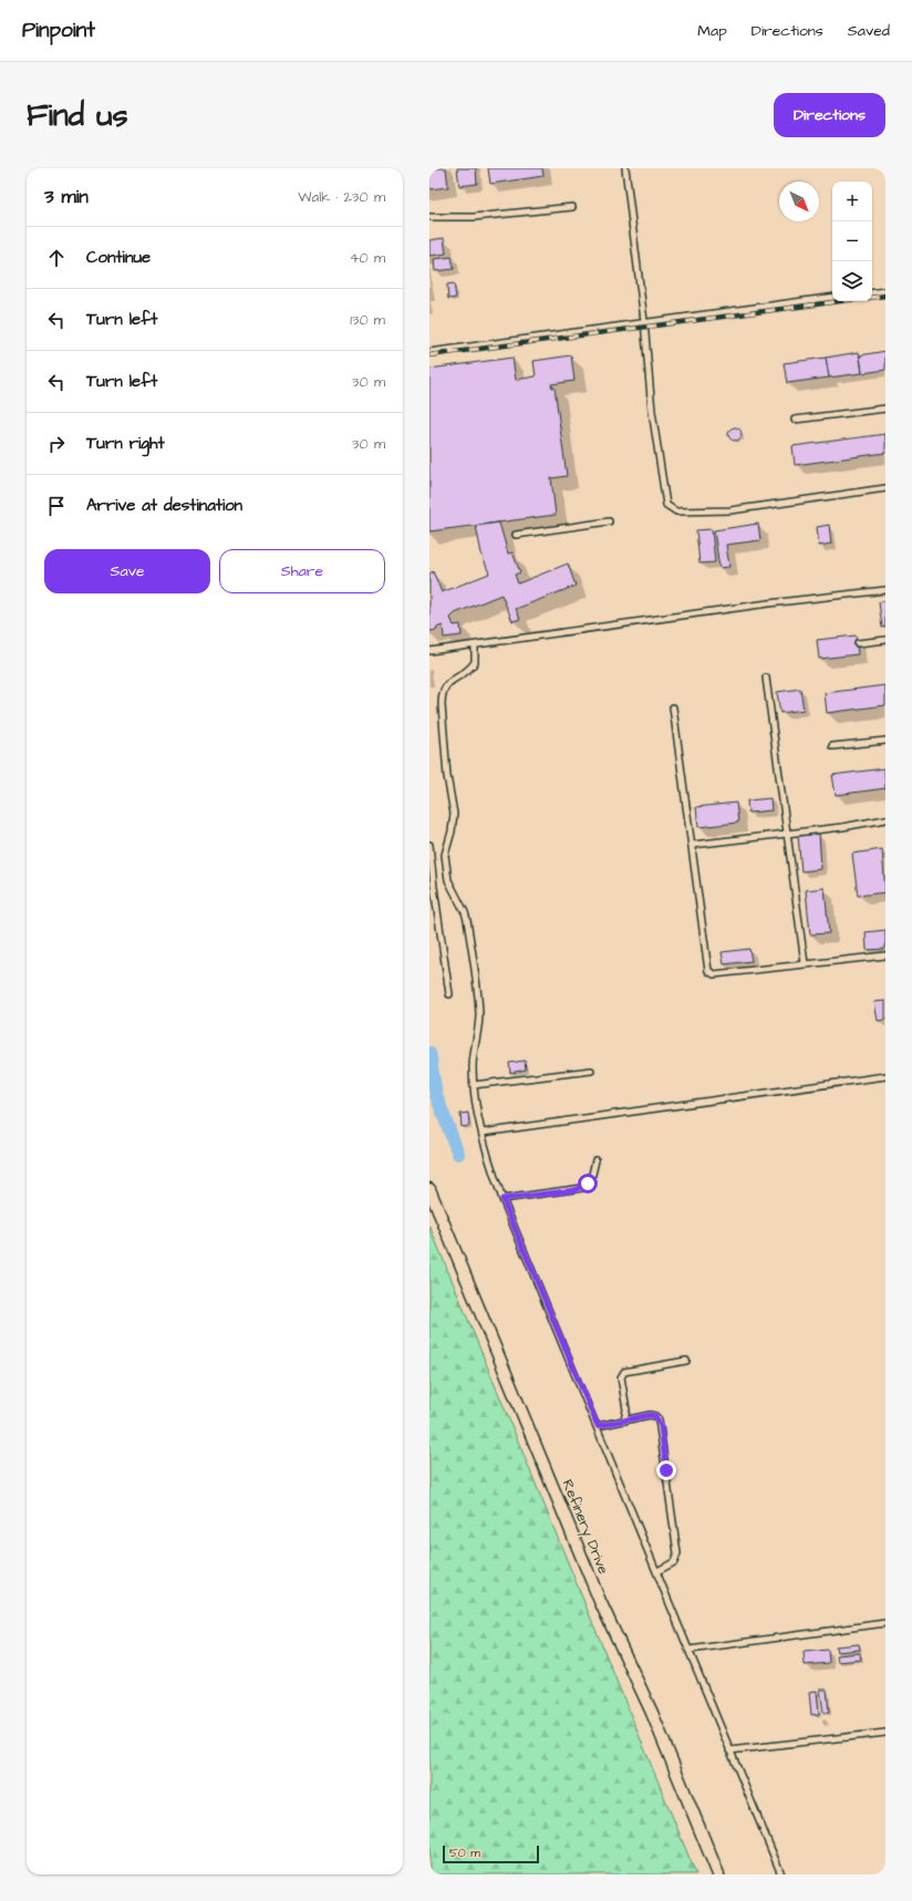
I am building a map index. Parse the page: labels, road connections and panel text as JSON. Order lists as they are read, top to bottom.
{
  "streets": {
    "street": ["Refinery Drive"]
  },
  "scale_bar": "50 m",
  "north": "bottom right",
  "page": {
    "header": "Pinpoint",
    "nav": ["Map", "Directions", "Saved"],
    "buttons": [
      "Directions",
      ["Save", "Share"]
    ],
    "title": "Find us",
    "heading": ["3 min", "Walk · 230 m"],
    "map_buttons": ["+", "−"],
    "list": [
      ["Continue", "40 m"],
      ["Turn left", "130 m"],
      ["Turn left", "30 m"],
      ["Turn right", "30 m"],
      "Arrive at destination"
    ],
    "scale": "50 m"
  }
}
